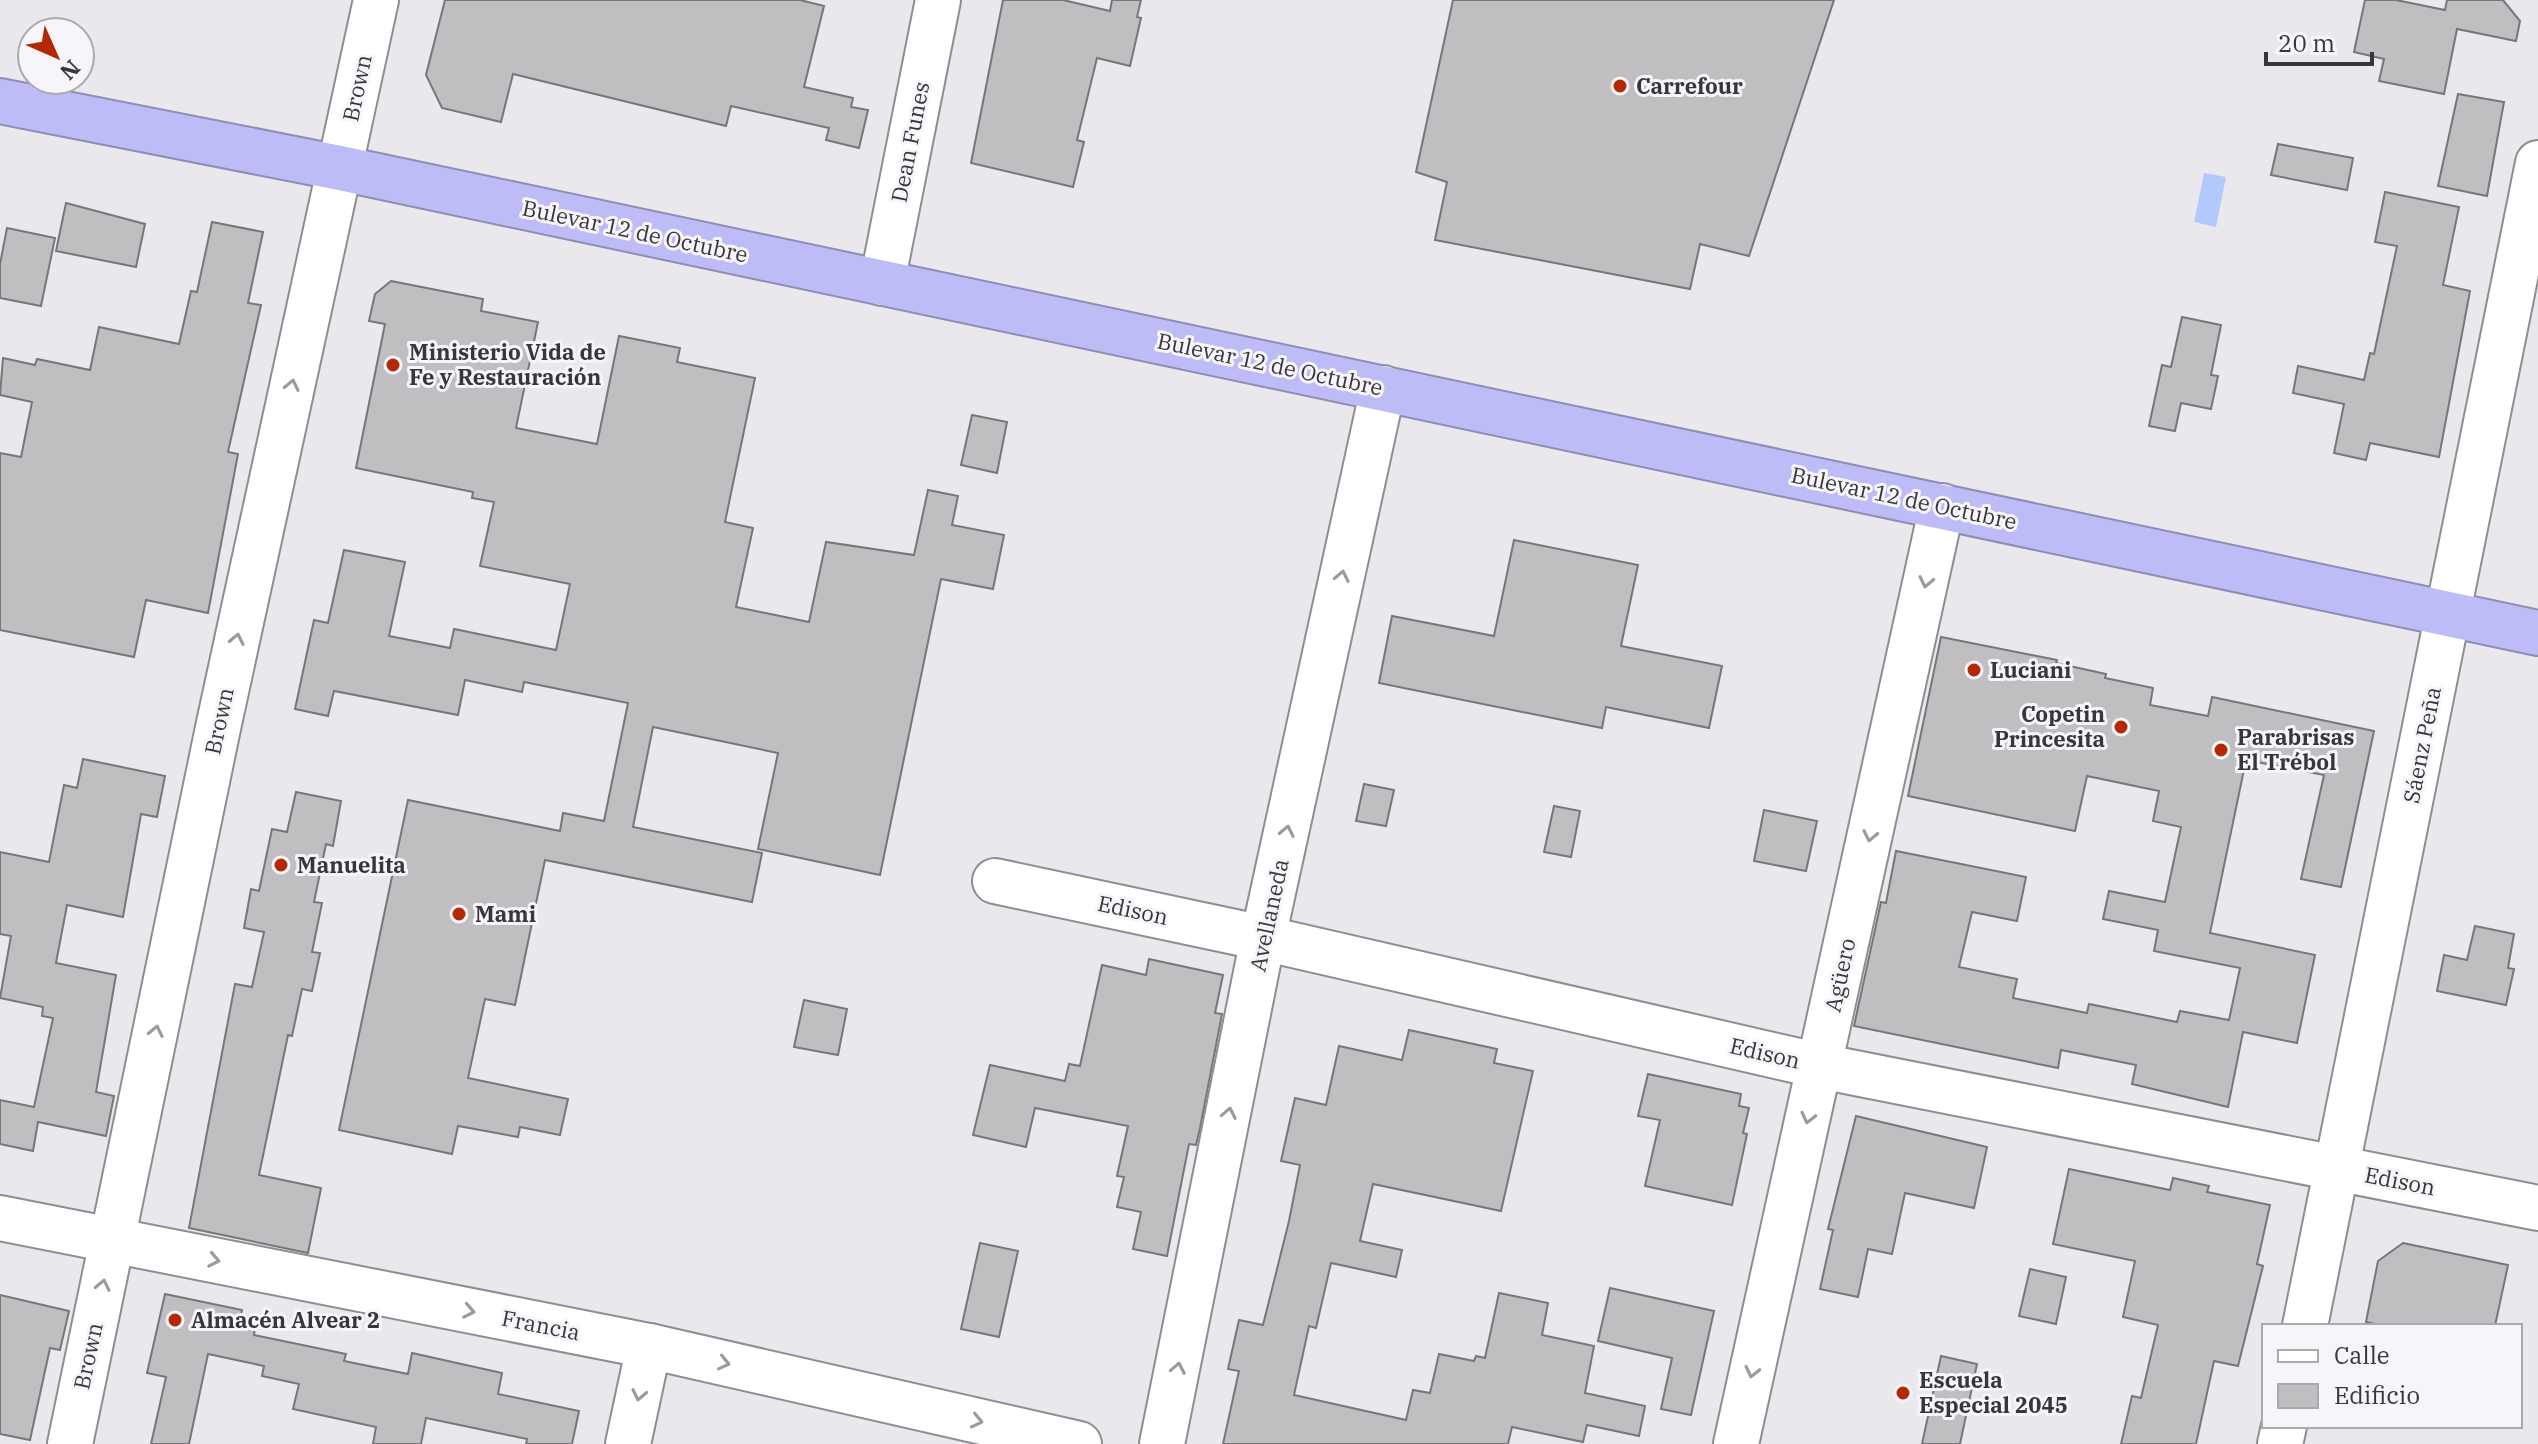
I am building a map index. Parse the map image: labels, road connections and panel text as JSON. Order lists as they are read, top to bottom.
{
  "streets": {
    "highway": ["Bulevar 12 de Octubre"],
    "street": [
      "Brown",
      "Dean Funes",
      "Sáenz Peña",
      "Edison",
      "Avellaneda",
      "Agüero",
      "Francia"
    ]
  },
  "crossings": [
    ["Brown", "Bulevar 12 de Octubre"],
    ["Brown", "Francia"],
    ["Dean Funes", "Bulevar 12 de Octubre"],
    ["Bulevar 12 de Octubre", "Sáenz Peña"],
    ["Bulevar 12 de Octubre", "Avellaneda"],
    ["Bulevar 12 de Octubre", "Agüero"],
    ["Sáenz Peña", "Edison"],
    ["Edison", "Avellaneda"],
    ["Edison", "Agüero"]
  ],
  "one_way": [
    "Brown",
    "Avellaneda",
    "Agüero",
    "Francia"
  ],
  "places": [
    "Carrefour",
    "Ministerio Vida de Fe y Restauración",
    "Luciani",
    "Copetin Princesita",
    "Parabrisas El Trébol",
    "Manuelita",
    "Mami",
    "Almacén Alvear 2",
    "Escuela Especial 2045"
  ],
  "legend": ["Calle", "Edificio"],
  "scale_bar": "20 m",
  "north": "bottom right"
}
